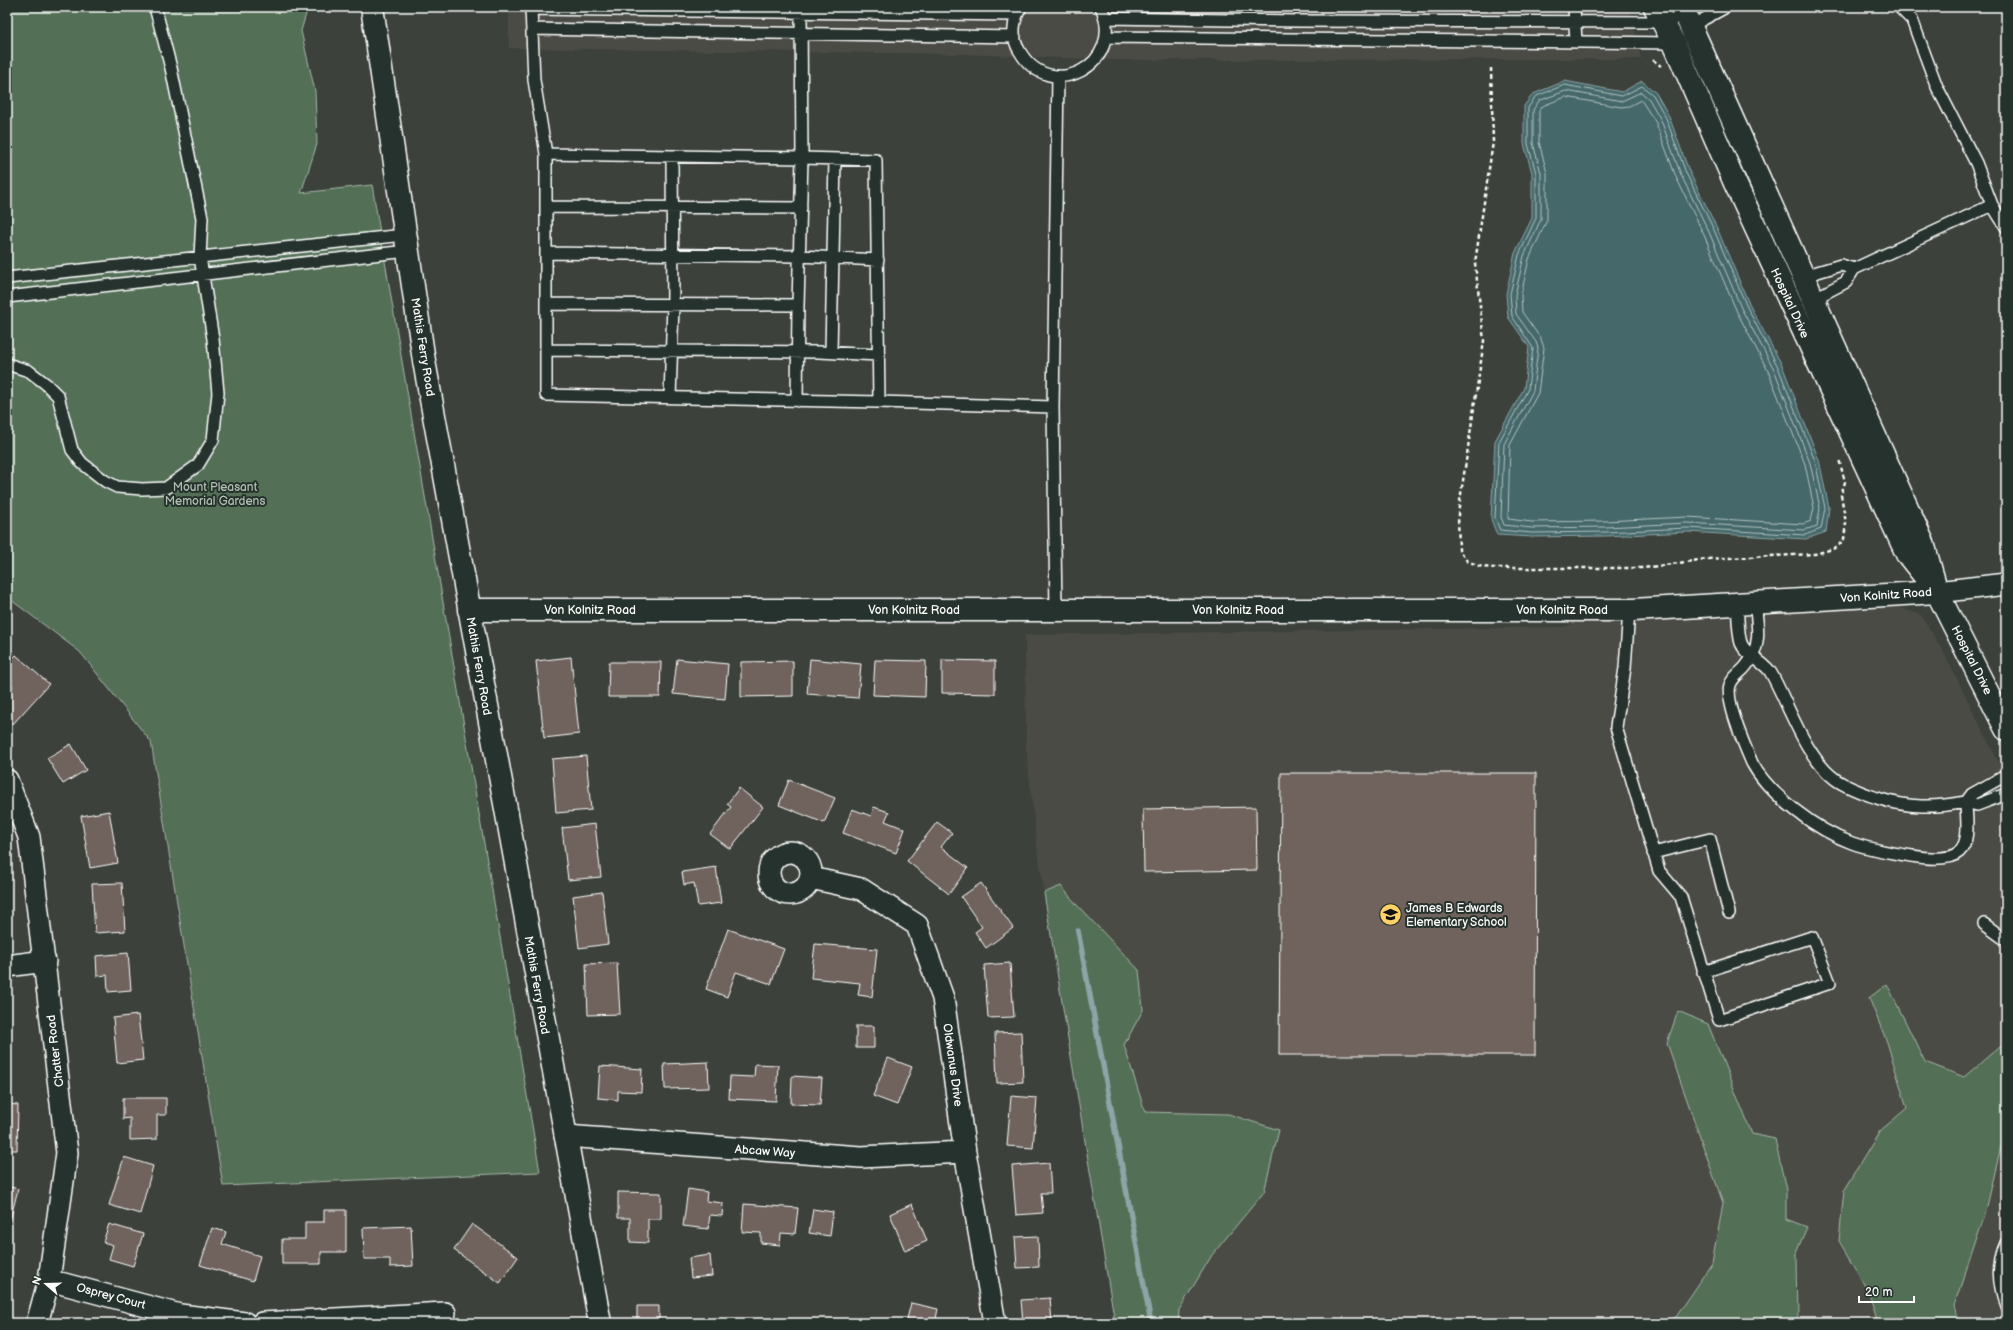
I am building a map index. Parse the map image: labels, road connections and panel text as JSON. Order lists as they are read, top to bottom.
{
  "streets": {
    "street": [
      "Hospital Drive",
      "Mathis Ferry Road",
      "Von Kolnitz Road",
      "Chatter Road",
      "Oldwanus Drive",
      "Abcaw Way",
      "Osprey Court"
    ]
  },
  "crossings": [
    ["Hospital Drive", "Von Kolnitz Road"],
    ["Mathis Ferry Road", "Von Kolnitz Road"],
    ["Mathis Ferry Road", "Abcaw Way"],
    ["Chatter Road", "Osprey Court"],
    ["Oldwanus Drive", "Abcaw Way"]
  ],
  "parks": ["Mount Pleasant Memorial Gardens"],
  "places": {
    "school or university": ["James B Edwards Elementary School"]
  },
  "scale_bar": "20 m",
  "north": "left"
}
